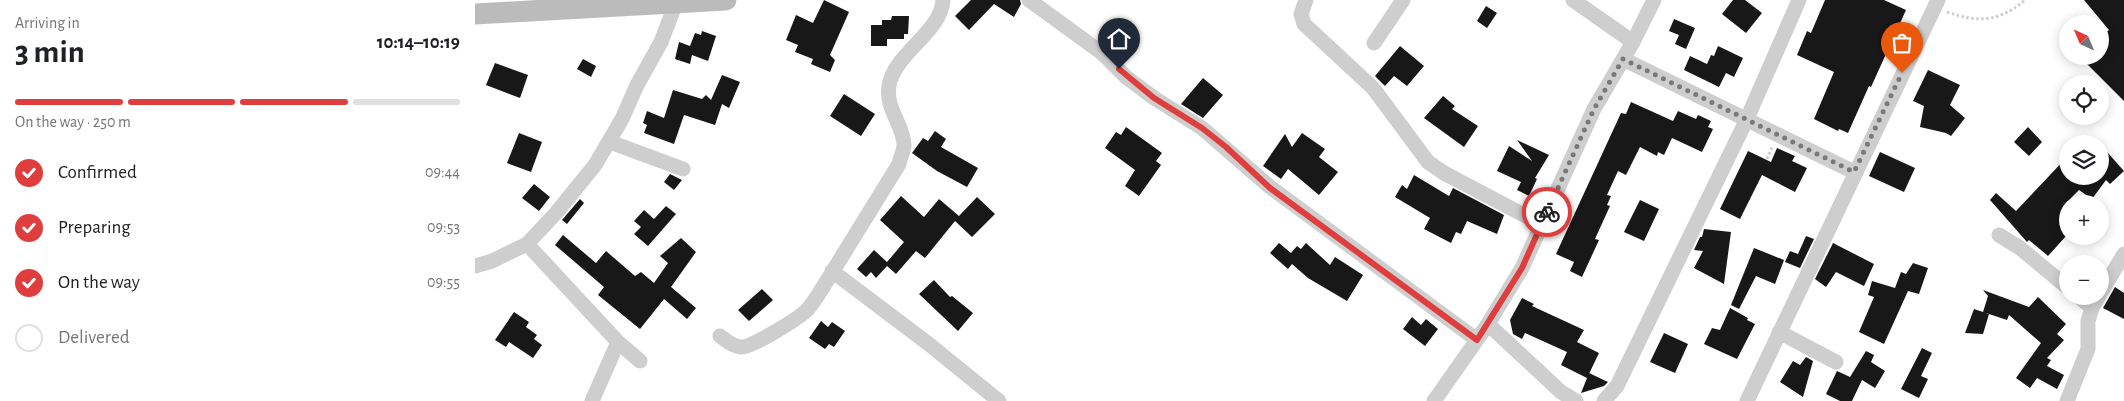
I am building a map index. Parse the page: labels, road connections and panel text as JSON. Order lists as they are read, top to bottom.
{
  "north": "top left",
  "page": {
    "heading": ["3 min", "Arriving in", "10:14–10:19"],
    "map_buttons": ["+", "−"],
    "bar": "On the way · 250 m",
    "list": [
      ["Confirmed", "09:44"],
      ["Preparing", "09:53"],
      ["On the way", "09:55"],
      "Delivered"
    ]
  }
}
